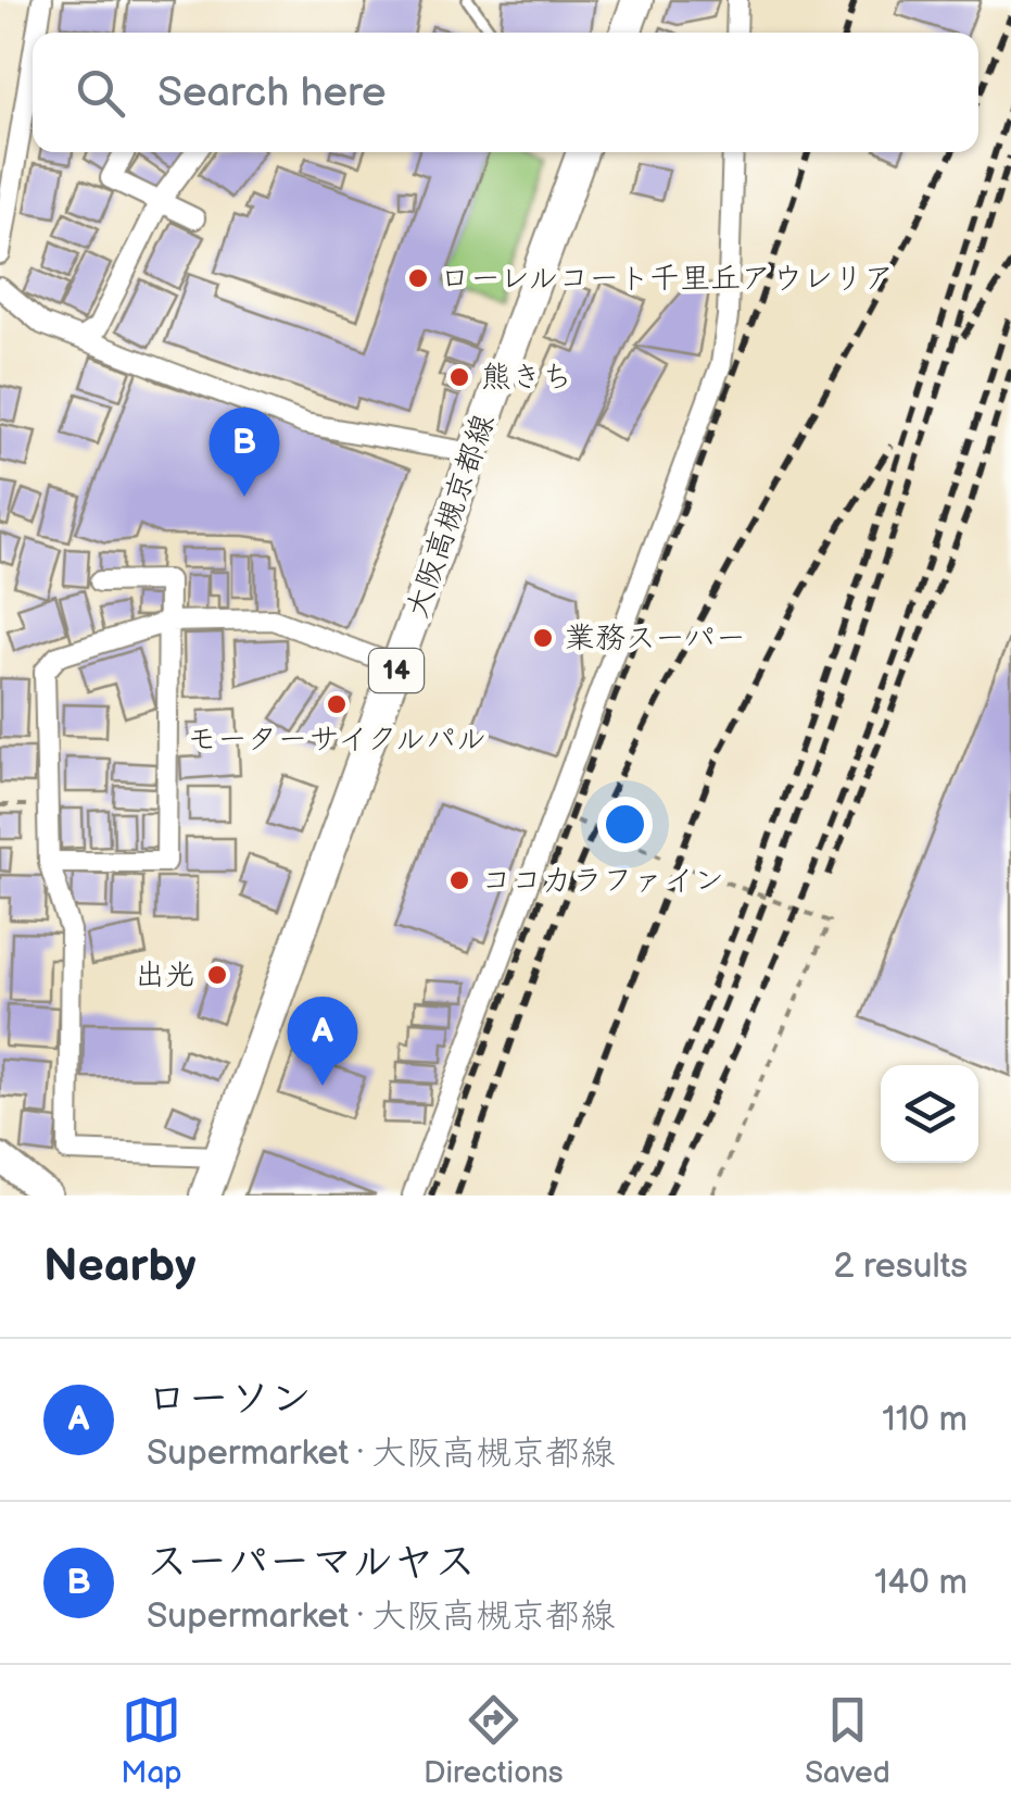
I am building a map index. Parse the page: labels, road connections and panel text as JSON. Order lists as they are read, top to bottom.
{
  "streets": {
    "main road": ["大阪高槻京都線", "14"]
  },
  "places": [
    "ローレルコート千里丘アウレリア",
    "熊きち",
    "業務スーパー",
    "モーターサイクルパル",
    "ココカラファイン",
    "出光"
  ],
  "page": {
    "search": "Search here",
    "pins": ["B", "A"],
    "heading": ["Nearby", "2 results"],
    "list": [
      {
        "mark": "A",
        "name": "ローソン",
        "note": "Supermarket · 大阪高槻京都線",
        "value": "110 m"
      },
      {
        "mark": "B",
        "name": "スーパーマルヤス",
        "note": "Supermarket · 大阪高槻京都線",
        "value": "140 m"
      }
    ],
    "nav": ["Map", "Directions", "Saved"]
  }
}
